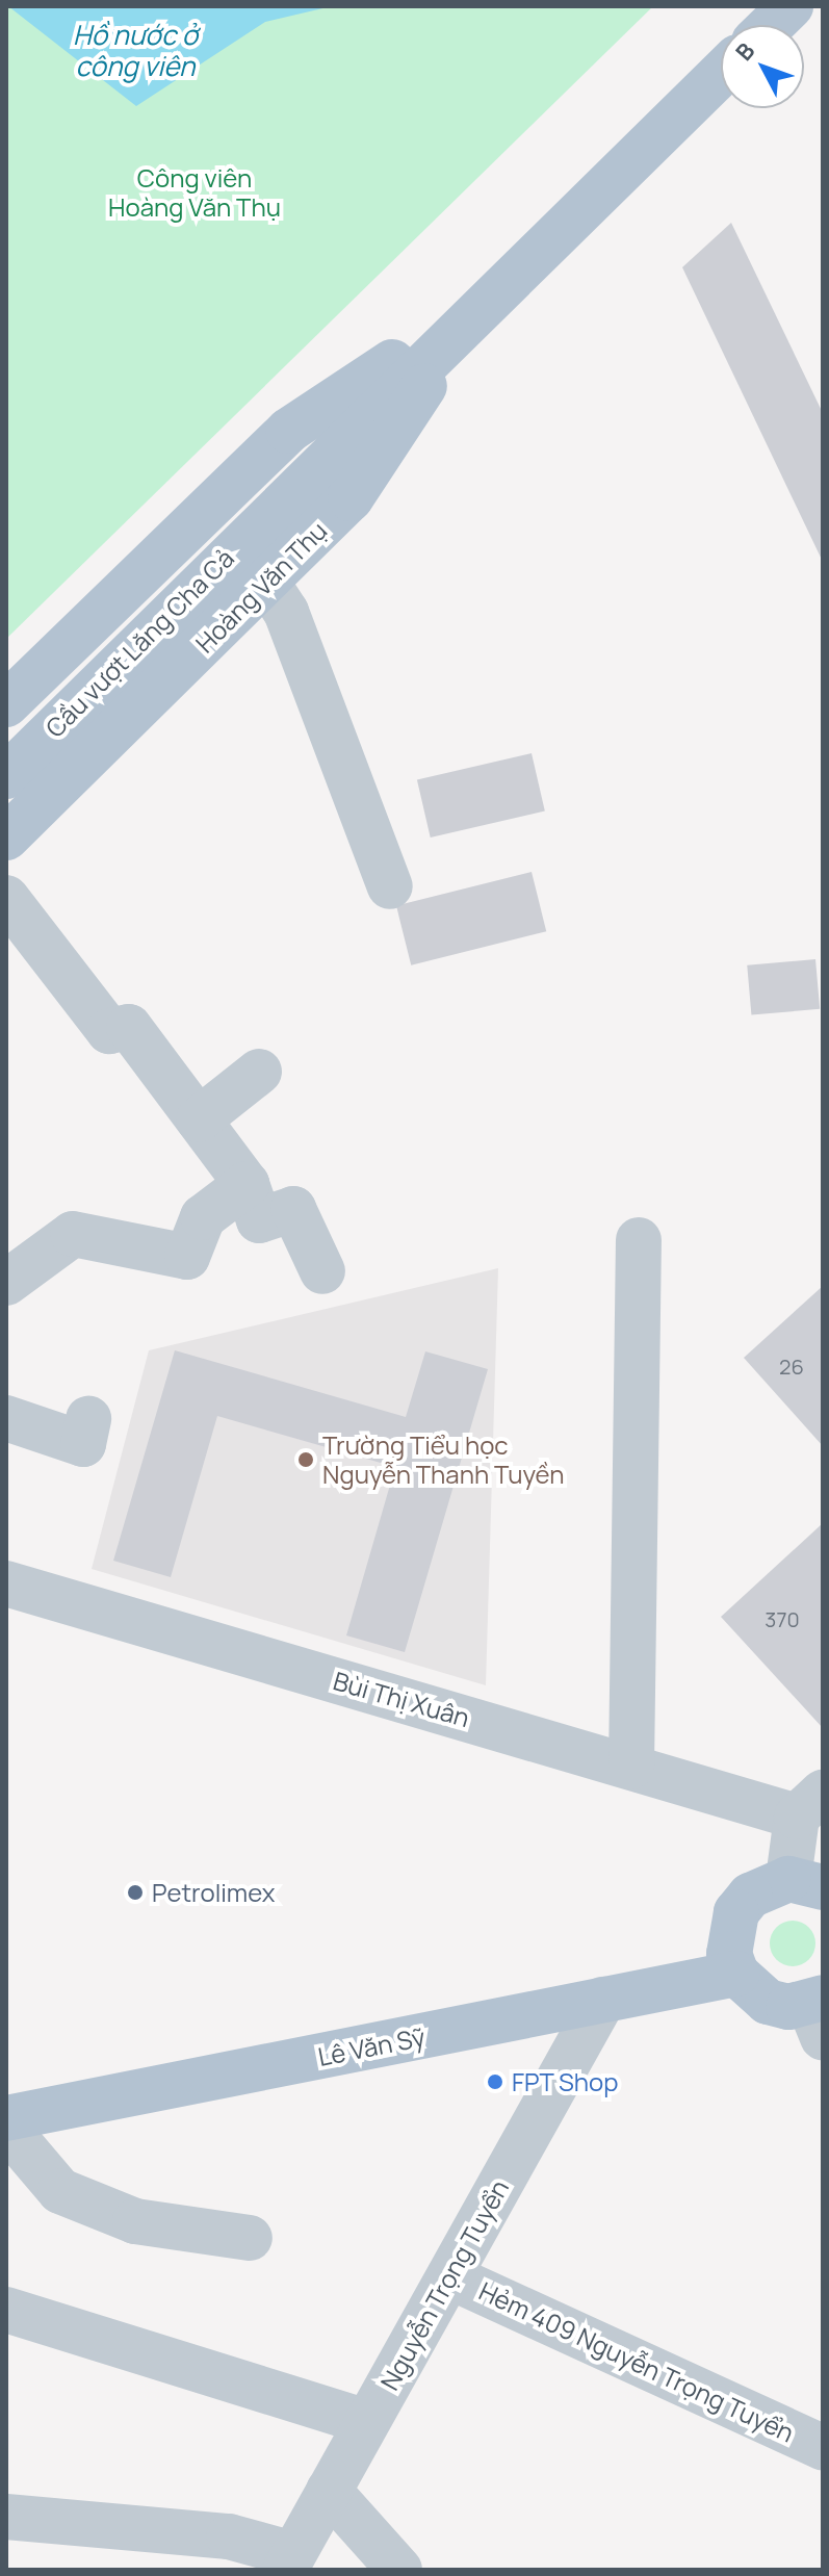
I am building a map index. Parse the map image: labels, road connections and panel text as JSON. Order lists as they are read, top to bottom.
{
  "streets": {
    "main road": ["Hoàng Văn Thụ", "Cầu vượt Lăng Cha Cả", "Lê Văn Sỹ"],
    "street": ["Bùi Thị Xuân", "Nguyễn Trọng Tuyển", "Hẻm 409 Nguyễn Trọng Tuyển"]
  },
  "crossings": [
    ["Hoàng Văn Thụ", "Cầu vượt Lăng Cha Cả"],
    ["Lê Văn Sỹ", "Nguyễn Trọng Tuyển"],
    ["Nguyễn Trọng Tuyển", "Hẻm 409 Nguyễn Trọng Tuyển"]
  ],
  "water": ["Hồ nước ở công viên"],
  "parks": ["Công viên Hoàng Văn Thụ"],
  "places": ["Trường Tiểu học Nguyễn Thanh Tuyền", "Petrolimex", "FPT Shop"],
  "house_numbers": ["26", "370"],
  "north": "top left"
}
